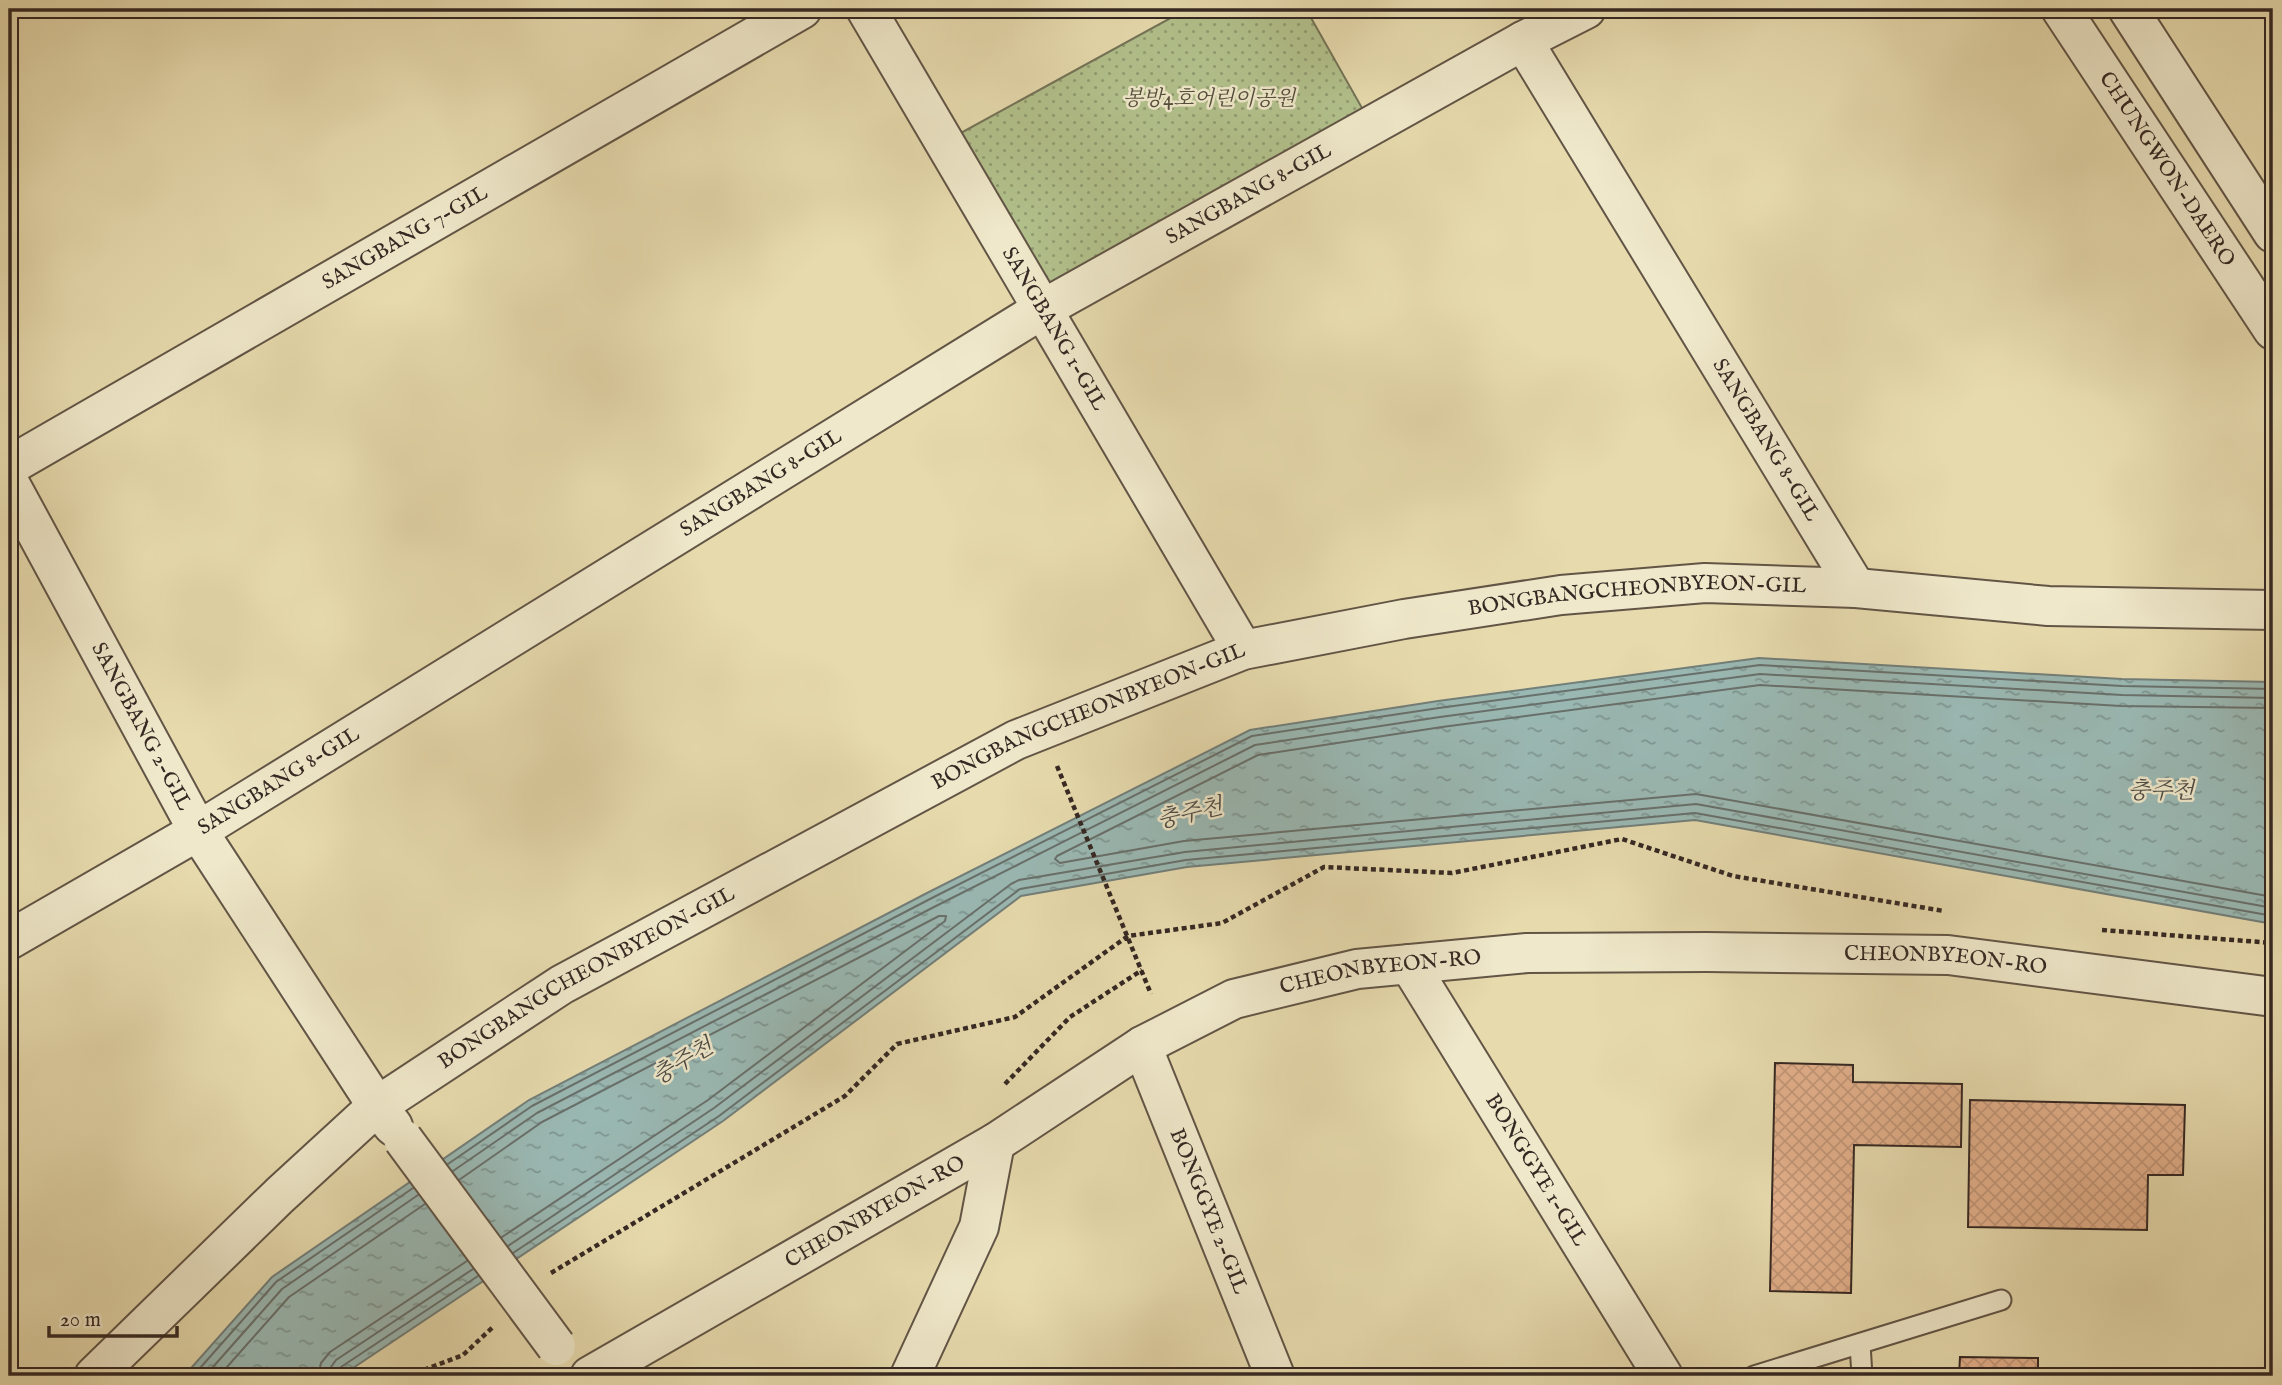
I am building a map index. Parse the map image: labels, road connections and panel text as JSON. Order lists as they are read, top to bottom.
{
  "streets": {
    "street": [
      "CHUNGWON-DAERO",
      "SANGBANG 8-GIL",
      "SANGBANG 7-GIL",
      "SANGBANG 1-GIL",
      "BONGBANGCHEONBYEON-GIL",
      "SANGBANG 2-GIL",
      "CHEONBYEON-RO",
      "BONGGYE 1-GIL",
      "BONGGYE 2-GIL"
    ]
  },
  "crossings": [
    ["SANGBANG 8-GIL", "SANGBANG 1-GIL"],
    ["SANGBANG 8-GIL", "BONGBANGCHEONBYEON-GIL"],
    ["SANGBANG 8-GIL", "SANGBANG 2-GIL"],
    ["SANGBANG 1-GIL", "BONGBANGCHEONBYEON-GIL"],
    ["BONGBANGCHEONBYEON-GIL", "SANGBANG 2-GIL"],
    ["CHEONBYEON-RO", "BONGGYE 1-GIL"],
    ["CHEONBYEON-RO", "BONGGYE 2-GIL"]
  ],
  "water": ["충주천"],
  "parks": ["봉방4호어린이공원"],
  "scale_bar": "20 m"
}
